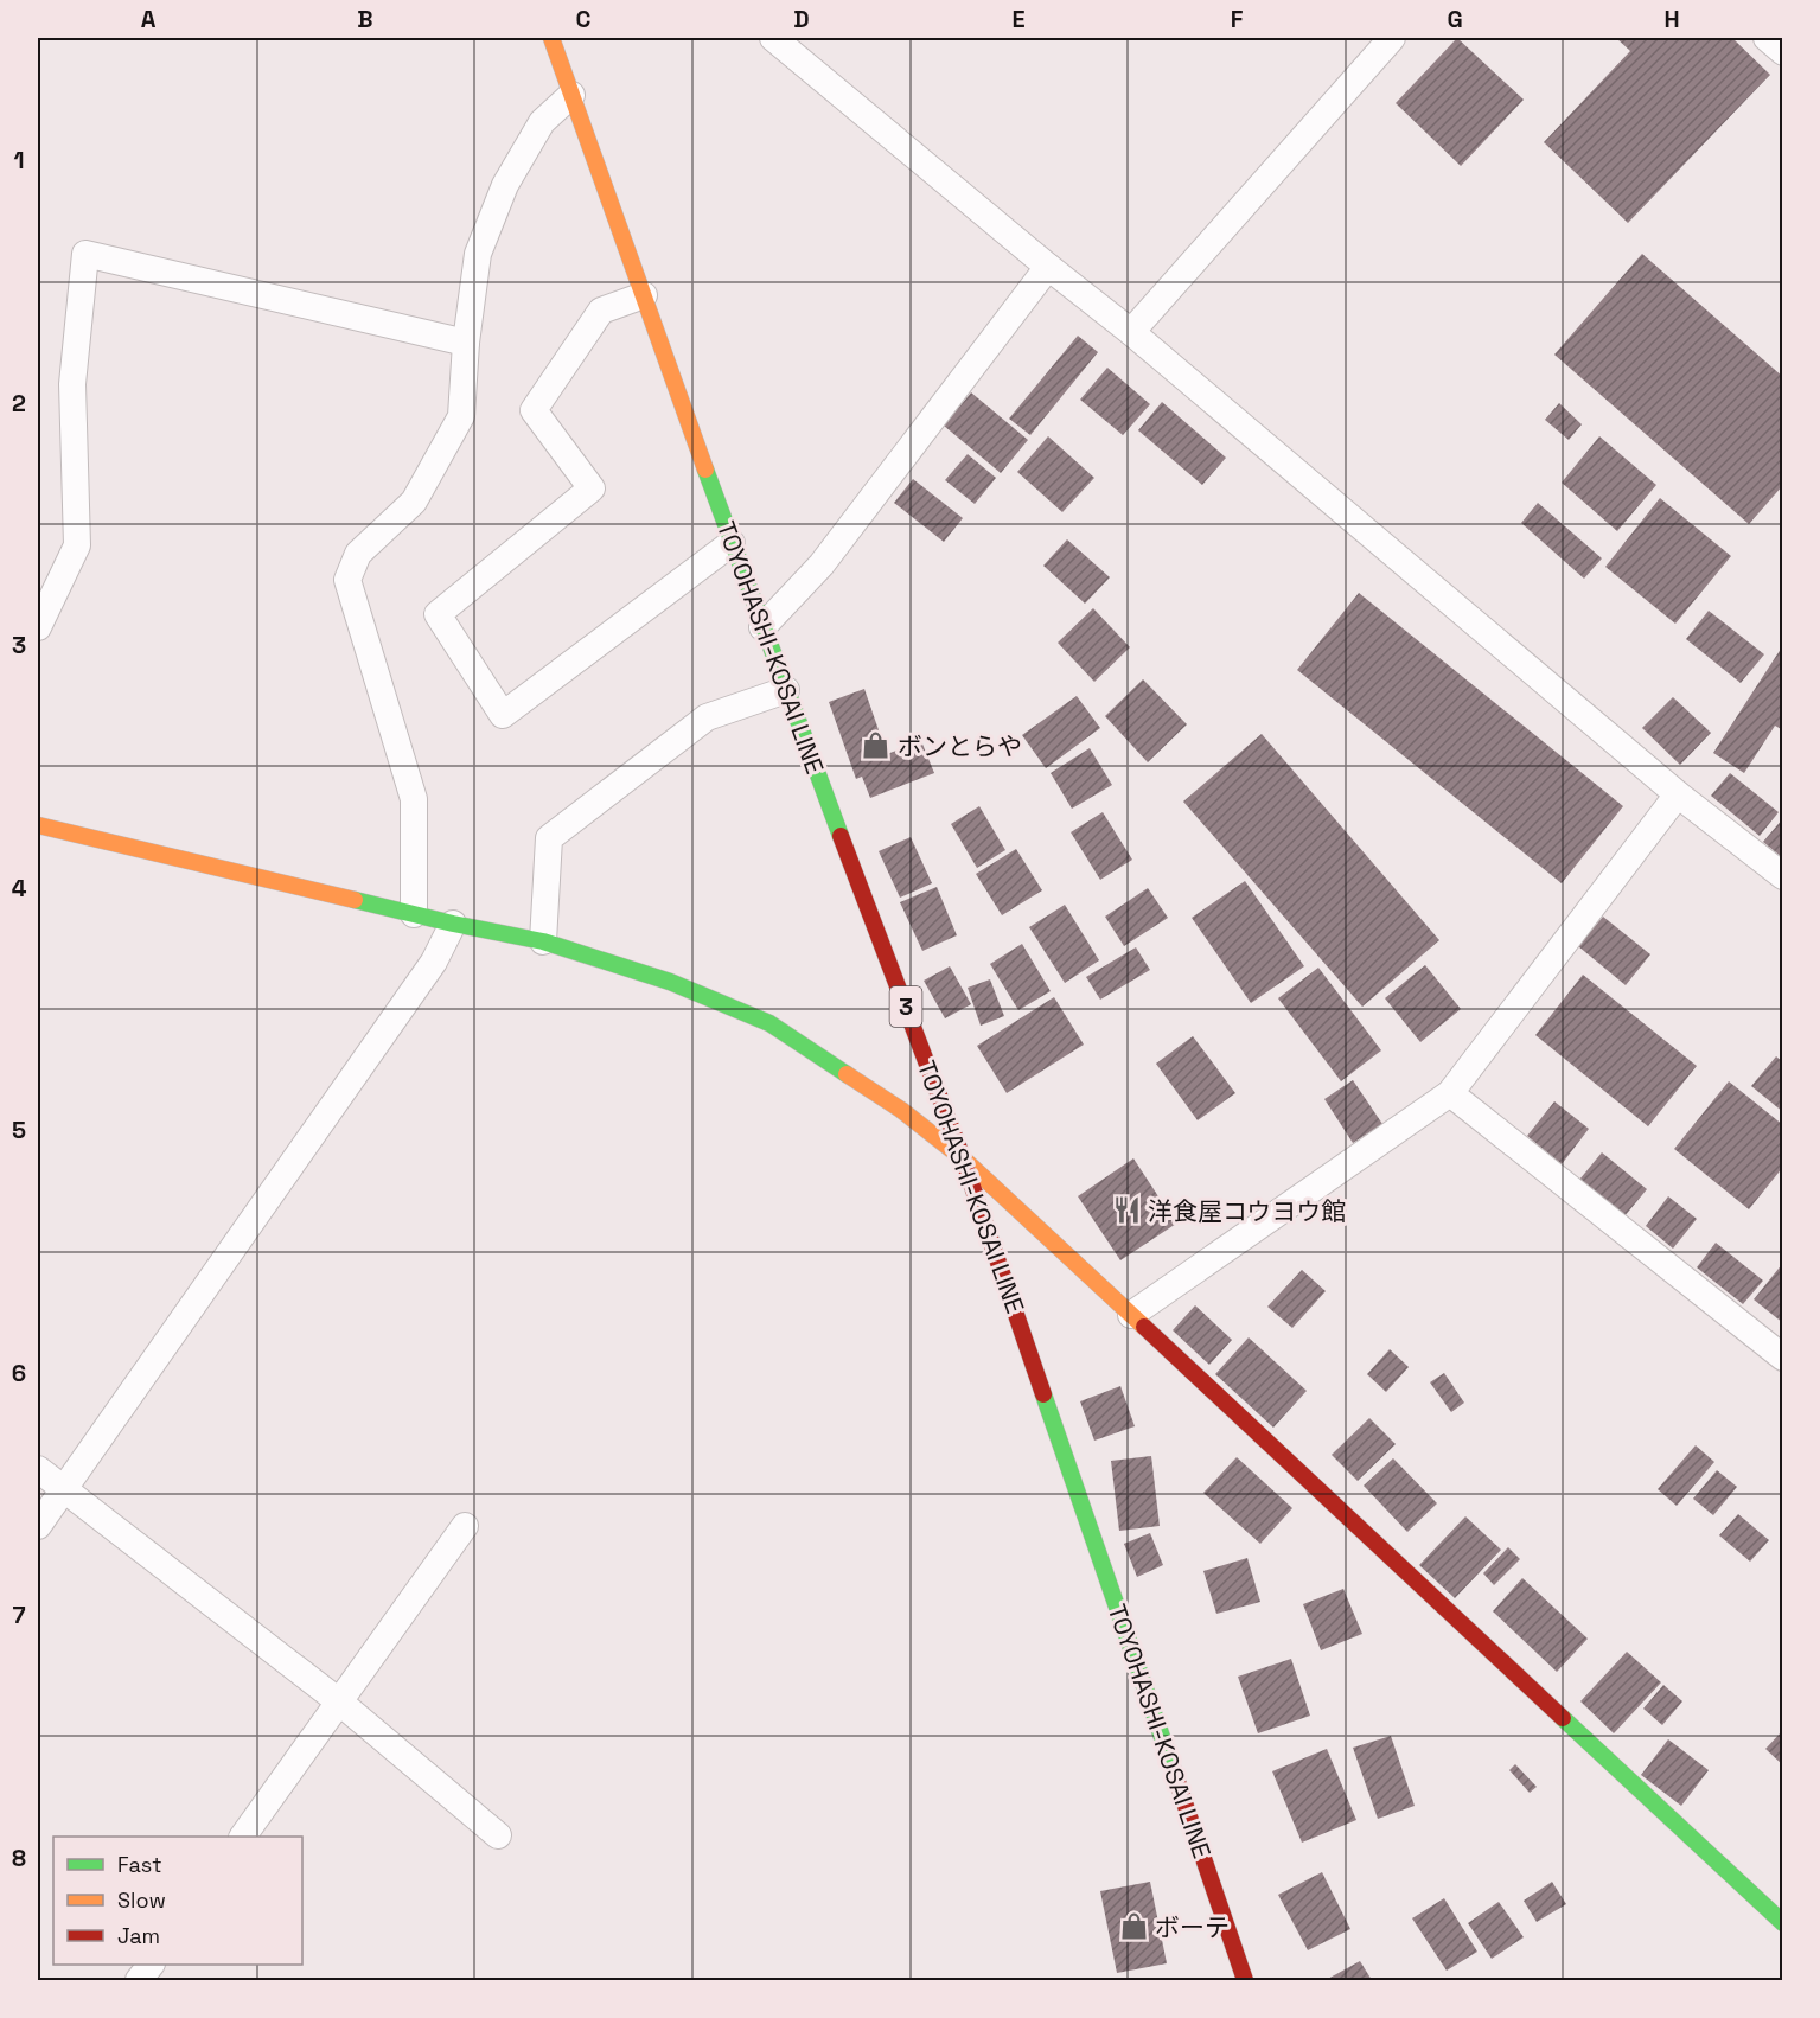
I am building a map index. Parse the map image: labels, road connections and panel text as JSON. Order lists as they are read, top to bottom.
{
  "streets": {
    "street": ["TOYOHASHI-KOSAI LINE", "3"]
  },
  "places": {
    "shop": ["ボンとらや", "ボーテ"],
    "restaurant": ["洋食屋コウヨウ館"]
  },
  "legend": ["Fast", "Slow", "Jam"],
  "grid": {
    "columns": [
      "A",
      "B",
      "C",
      "D",
      "E",
      "F",
      "G",
      "H"
    ],
    "rows": [
      "1",
      "2",
      "3",
      "4",
      "5",
      "6",
      "7",
      "8"
    ]
  }
}
